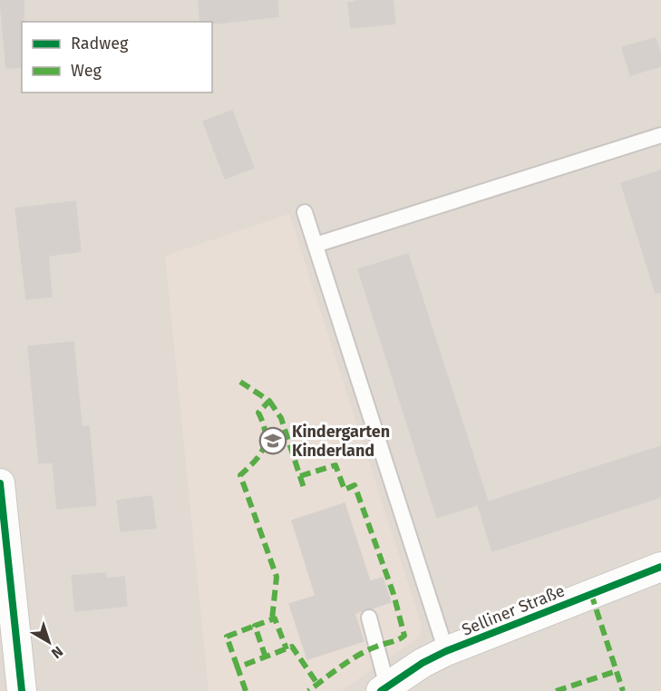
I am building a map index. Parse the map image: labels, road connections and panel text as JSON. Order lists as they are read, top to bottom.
{
  "streets": {
    "street": ["Selliner Straße"]
  },
  "places": {
    "school or university": ["Kindergarten Kinderland"]
  },
  "legend": ["Radweg", "Weg"],
  "north": "bottom right"
}
